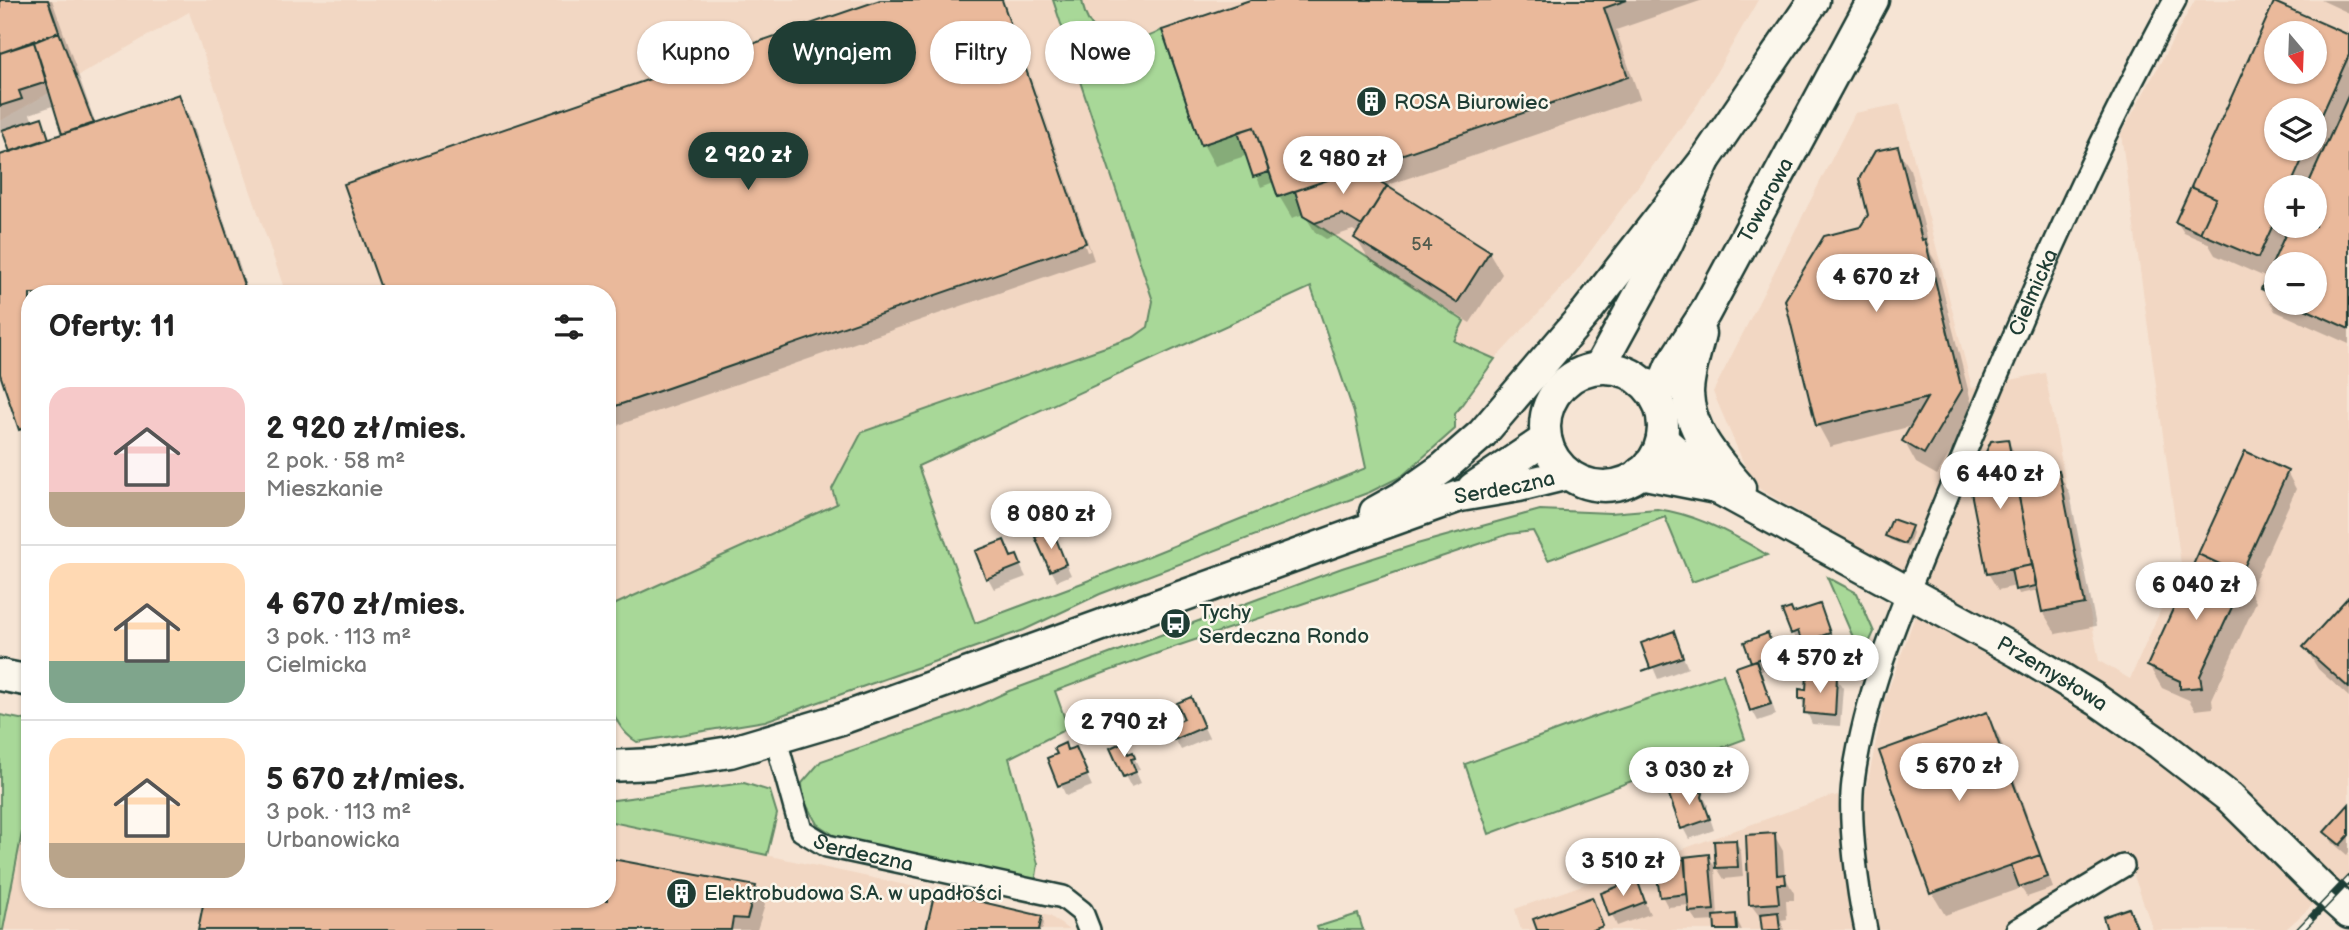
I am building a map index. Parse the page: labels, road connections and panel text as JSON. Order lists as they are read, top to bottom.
{
  "streets": {
    "street": [
      "Towarowa",
      "Cielmicka",
      "Serdeczna",
      "Przemysłowa"
    ]
  },
  "crossings": [
    ["Towarowa", "Serdeczna"],
    ["Towarowa", "Przemysłowa"],
    ["Cielmicka", "Przemysłowa"],
    ["Serdeczna", "Przemysłowa"]
  ],
  "places": {
    "building": ["ROSA Biurowiec", "Elektrobudowa S.A. w upadłości"],
    "bus stop": ["Tychy Serdeczna Rondo"]
  },
  "house_numbers": ["54"],
  "north": "bottom",
  "page": {
    "map_buttons": ["+", "−"],
    "chip": [
      "Kupno",
      "Wynajem",
      "Filtry",
      "Nowe"
    ],
    "price": [
      "2 920 zł",
      "2 980 zł",
      "4 670 zł",
      "6 440 zł",
      "8 080 zł",
      "6 040 zł",
      "4 570 zł",
      "2 790 zł",
      "5 670 zł",
      "3 030 zł",
      "3 510 zł"
    ],
    "heading": "Oferty: 11",
    "list": [
      {
        "name": "2 920 zł/mies.",
        "note": "2 pok. · 58 m² · Mieszkanie"
      },
      {
        "name": "4 670 zł/mies.",
        "note": "3 pok. · 113 m² · Cielmicka"
      },
      {
        "name": "5 670 zł/mies.",
        "note": "3 pok. · 113 m² · Urbanowicka"
      }
    ]
  }
}
